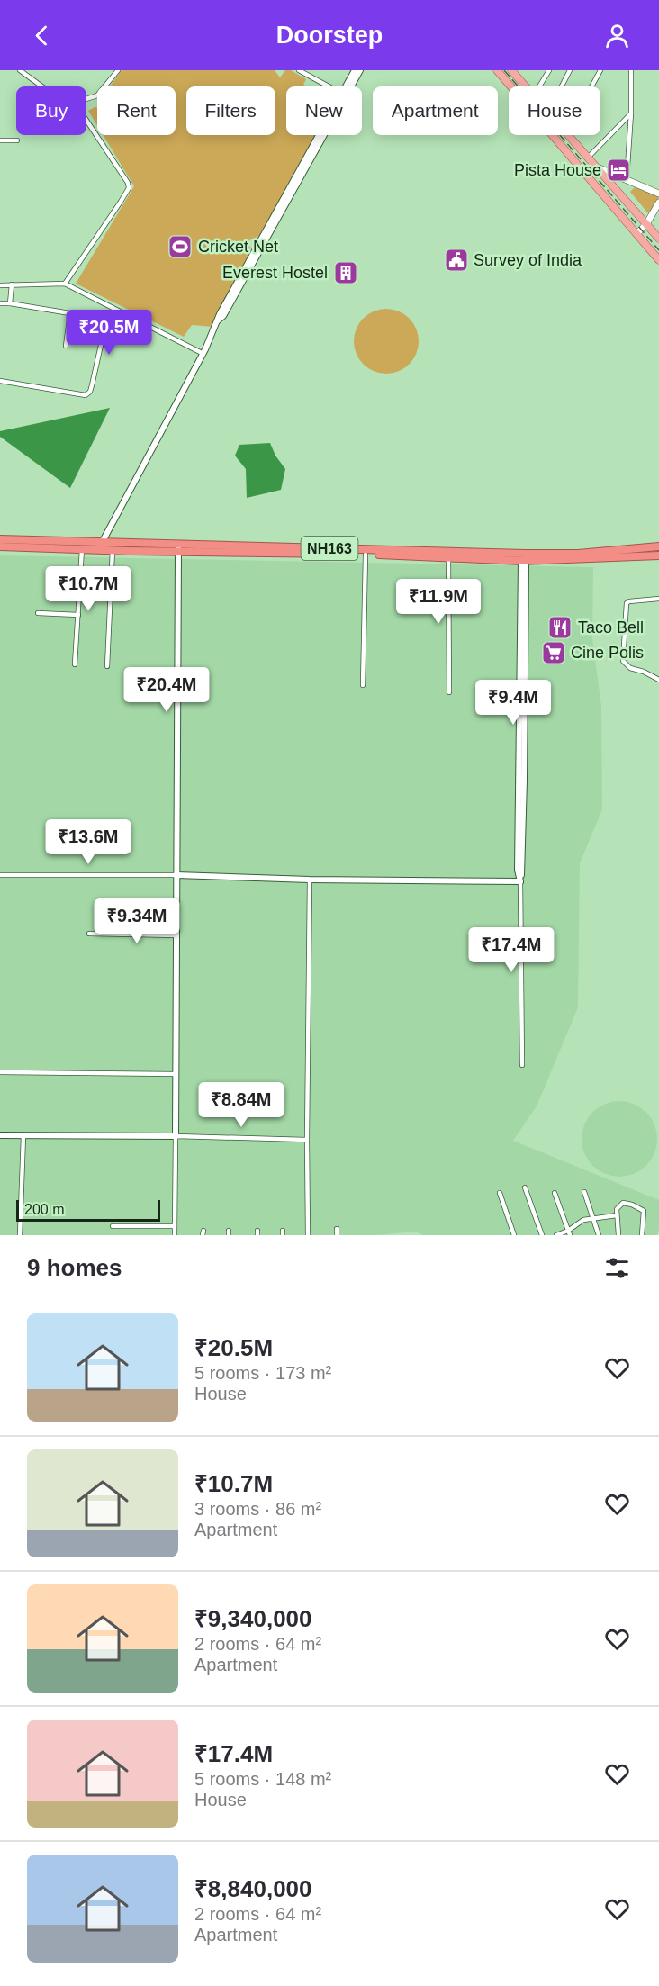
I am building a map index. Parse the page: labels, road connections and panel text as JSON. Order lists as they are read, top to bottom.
{
  "streets": {
    "highway": ["NH163"]
  },
  "places": {
    "hotel": ["Pista House"],
    "sports": ["Cricket Net"],
    "public building": ["Survey of India"],
    "building": ["Everest Hostel"],
    "restaurant": ["Taco Bell"],
    "supermarket": ["Cine Polis"]
  },
  "scale_bar": "200 m",
  "page": {
    "header": "Doorstep",
    "chip": [
      "Buy",
      "Rent",
      "Filters",
      "New",
      "Apartment",
      "House"
    ],
    "price": [
      "₹20.5M",
      "₹10.7M",
      "₹11.9M",
      "₹20.4M",
      "₹9.4M",
      "₹13.6M",
      "₹9.34M",
      "₹17.4M",
      "₹8.84M"
    ],
    "scale": "200 m",
    "heading": "9 homes",
    "list": [
      {
        "name": "₹20.5M",
        "note": "5 rooms · 173 m² · House"
      },
      {
        "name": "₹10.7M",
        "note": "3 rooms · 86 m² · Apartment"
      },
      {
        "name": "₹9,340,000",
        "note": "2 rooms · 64 m² · Apartment"
      },
      {
        "name": "₹17.4M",
        "note": "5 rooms · 148 m² · House"
      },
      {
        "name": "₹8,840,000",
        "note": "2 rooms · 64 m² · Apartment"
      }
    ]
  }
}
